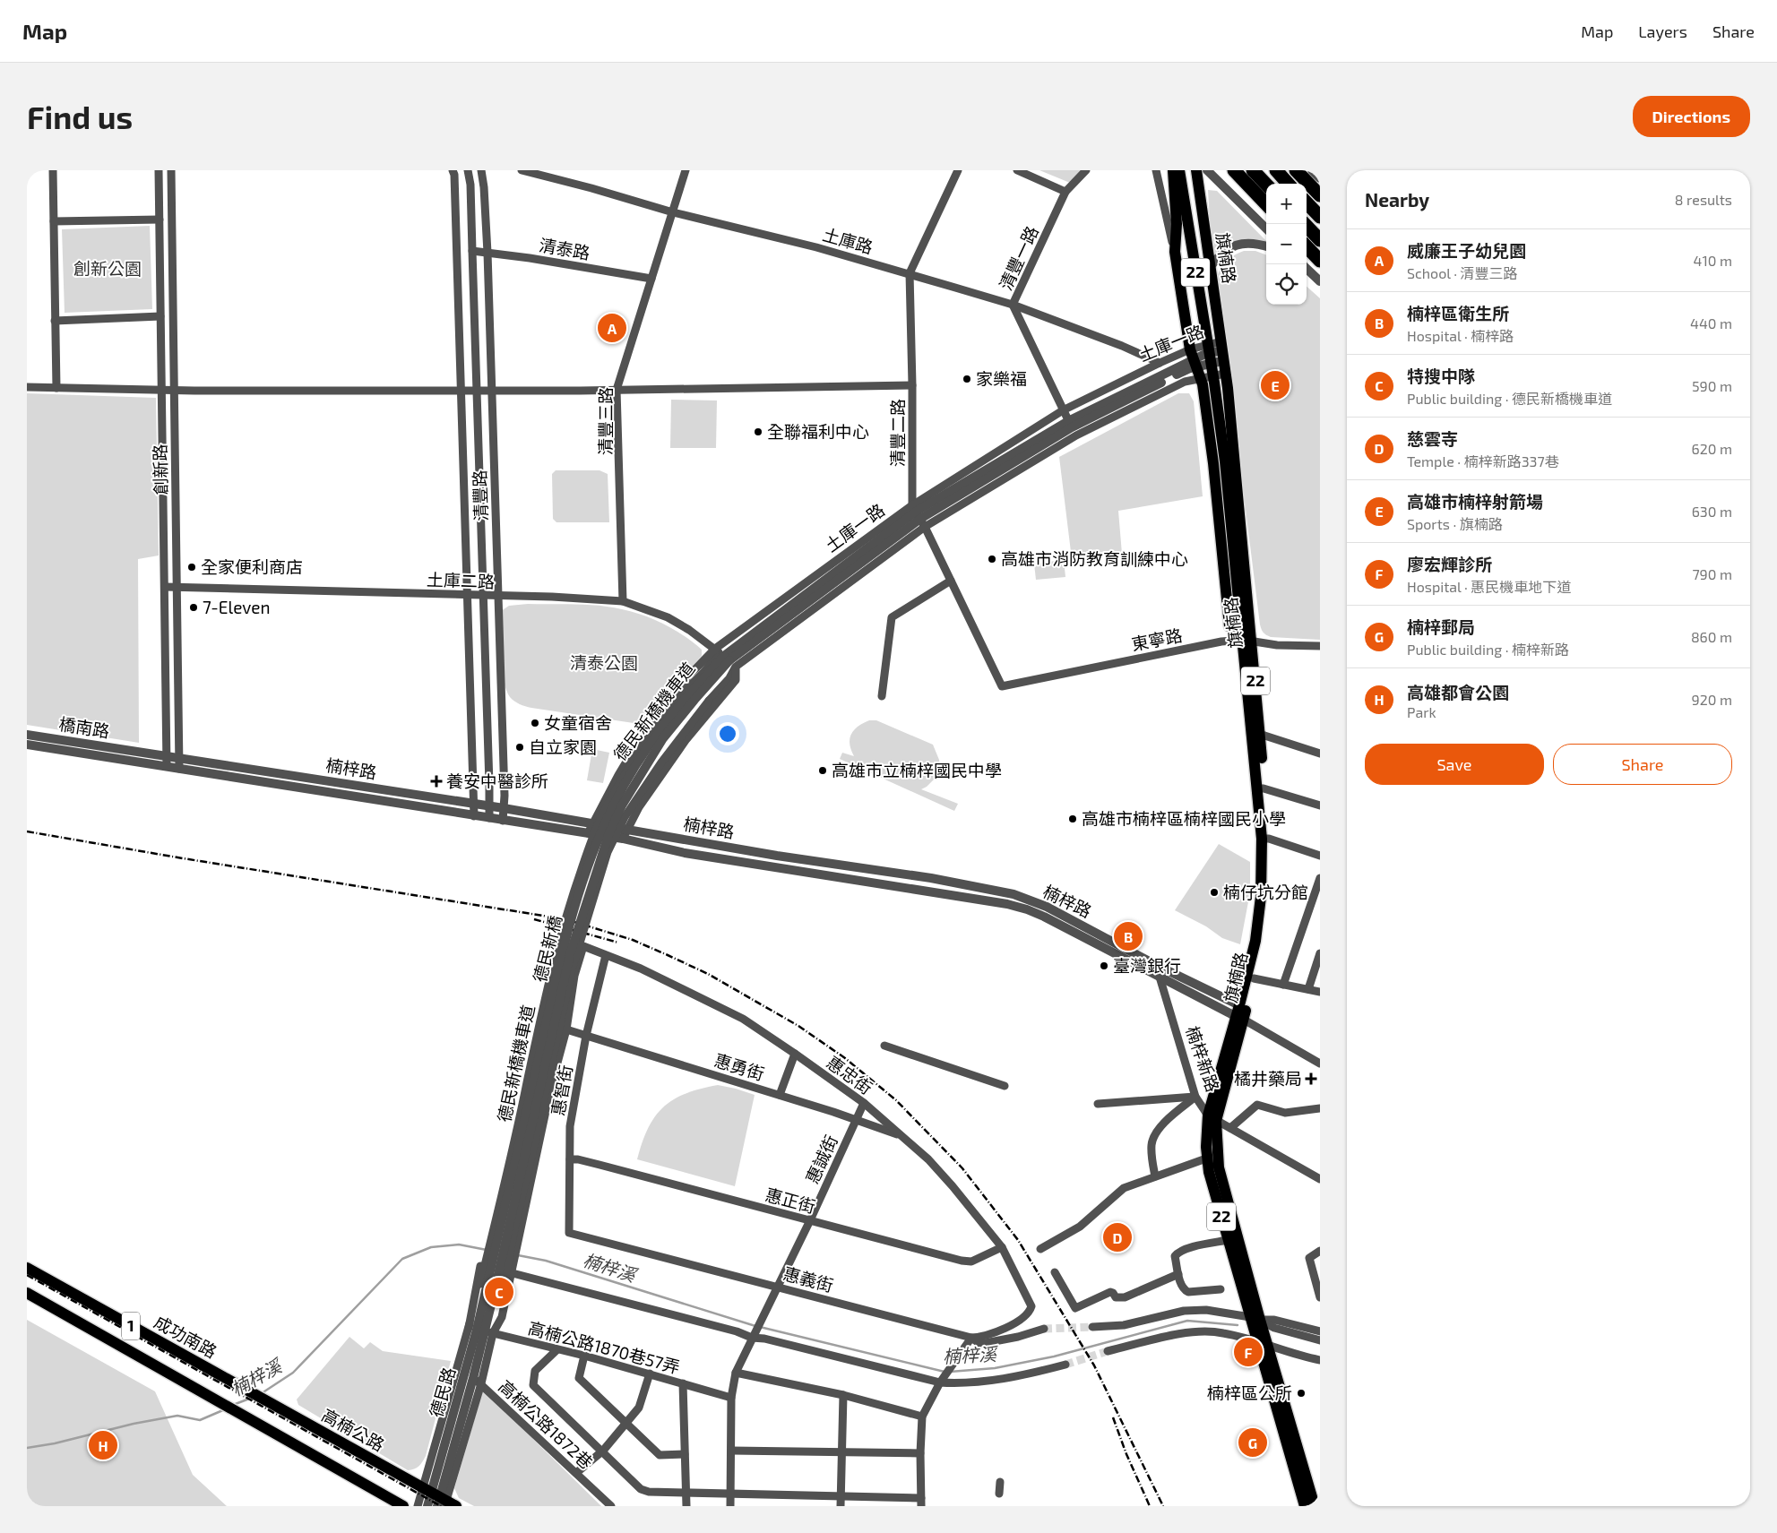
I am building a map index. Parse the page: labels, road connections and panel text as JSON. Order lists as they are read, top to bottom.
{
  "streets": {
    "main road": [
      "旗楠路",
      "22",
      "楠梓新路",
      "1",
      "成功南路",
      "高楠公路"
    ],
    "street": [
      "土庫路",
      "清泰路",
      "清豐一路",
      "土庫一路",
      "清豐三路",
      "清豐二路",
      "創新路",
      "清豐路",
      "土庫二路",
      "東寧路",
      "德民新橋機車道",
      "橋南路",
      "楠梓路",
      "德民新橋",
      "惠勇街",
      "惠忠街",
      "惠智街",
      "惠誠街",
      "惠正街",
      "惠義街",
      "高楠公路1870巷57弄",
      "德民路",
      "高楠公路1872巷"
    ]
  },
  "crossings": [
    ["土庫路", "清豐一路"],
    ["土庫路", "土庫一路"],
    ["土庫路", "清豐三路"],
    ["土庫路", "清豐二路"],
    ["清泰路", "清豐三路"],
    ["清泰路", "清豐路"],
    ["清豐一路", "土庫一路"],
    ["旗楠路", "22"],
    ["旗楠路", "土庫一路"],
    ["旗楠路", "東寧路"],
    ["旗楠路", "楠梓路"],
    ["旗楠路", "楠梓新路"],
    ["22", "楠梓新路"],
    ["土庫一路", "清豐二路"],
    ["土庫一路", "土庫二路"],
    ["土庫一路", "德民新橋機車道"],
    ["土庫一路", "楠梓路"],
    ["土庫一路", "德民新橋"],
    ["清豐三路", "土庫二路"],
    ["清豐二路", "東寧路"],
    ["創新路", "土庫二路"],
    ["創新路", "楠梓路"],
    ["清豐路", "土庫二路"],
    ["清豐路", "楠梓路"],
    ["土庫二路", "德民新橋機車道"],
    ["土庫二路", "德民新橋"],
    ["德民新橋機車道", "德民新橋"],
    ["德民新橋機車道", "德民路"],
    ["橋南路", "楠梓路"],
    ["楠梓路", "楠梓新路"],
    ["德民新橋", "德民路"],
    ["惠勇街", "惠忠街"],
    ["惠勇街", "惠智街"],
    ["惠勇街", "惠誠街"],
    ["惠忠街", "惠智街"],
    ["惠忠街", "惠誠街"],
    ["惠忠街", "惠正街"],
    ["惠忠街", "惠義街"],
    ["惠智街", "惠正街"],
    ["惠智街", "惠義街"],
    ["惠誠街", "惠正街"],
    ["惠誠街", "惠義街"],
    ["惠誠街", "高楠公路1870巷57弄"],
    ["成功南路", "高楠公路"],
    ["高楠公路1870巷57弄", "德民路"],
    ["德民路", "高楠公路1872巷"],
    ["德民路", "高楠公路"]
  ],
  "water": ["楠梓溪"],
  "parks": ["創新公園", "清泰公園"],
  "places": {
    "other": [
      "家樂福",
      "全聯福利中心",
      "高雄市消防教育訓練中心",
      "全家便利商店",
      "7-Eleven",
      "女童宿舍",
      "自立家園",
      "高雄市立楠梓國民中學",
      "高雄市楠梓區楠梓國民小學",
      "楠仔坑分館",
      "臺灣銀行",
      "楠梓區公所"
    ],
    "health": ["養安中醫診所", "橘井藥局"]
  },
  "page": {
    "header": "Map",
    "nav": ["Map", "Layers", "Share"],
    "buttons": [
      "Directions",
      ["Save", "Share"]
    ],
    "title": "Find us",
    "heading": ["Nearby", "8 results"],
    "map_buttons": ["+", "−"],
    "list": [
      {
        "mark": "A",
        "name": "威廉王子幼兒園",
        "note": "School · 清豐三路",
        "value": "410 m"
      },
      {
        "mark": "B",
        "name": "楠梓區衛生所",
        "note": "Hospital · 楠梓路",
        "value": "440 m"
      },
      {
        "mark": "C",
        "name": "特搜中隊",
        "note": "Public building · 德民新橋機車道",
        "value": "590 m"
      },
      {
        "mark": "D",
        "name": "慈雲寺",
        "note": "Temple · 楠梓新路337巷",
        "value": "620 m"
      },
      {
        "mark": "E",
        "name": "高雄市楠梓射箭場",
        "note": "Sports · 旗楠路",
        "value": "630 m"
      },
      {
        "mark": "F",
        "name": "廖宏輝診所",
        "note": "Hospital · 惠民機車地下道",
        "value": "790 m"
      },
      {
        "mark": "G",
        "name": "楠梓郵局",
        "note": "Public building · 楠梓新路",
        "value": "860 m"
      },
      {
        "mark": "H",
        "name": "高雄都會公園",
        "note": "Park",
        "value": "920 m"
      }
    ],
    "pins": [
      "A",
      "E",
      "B",
      "D",
      "C",
      "F",
      "G",
      "H"
    ]
  }
}
